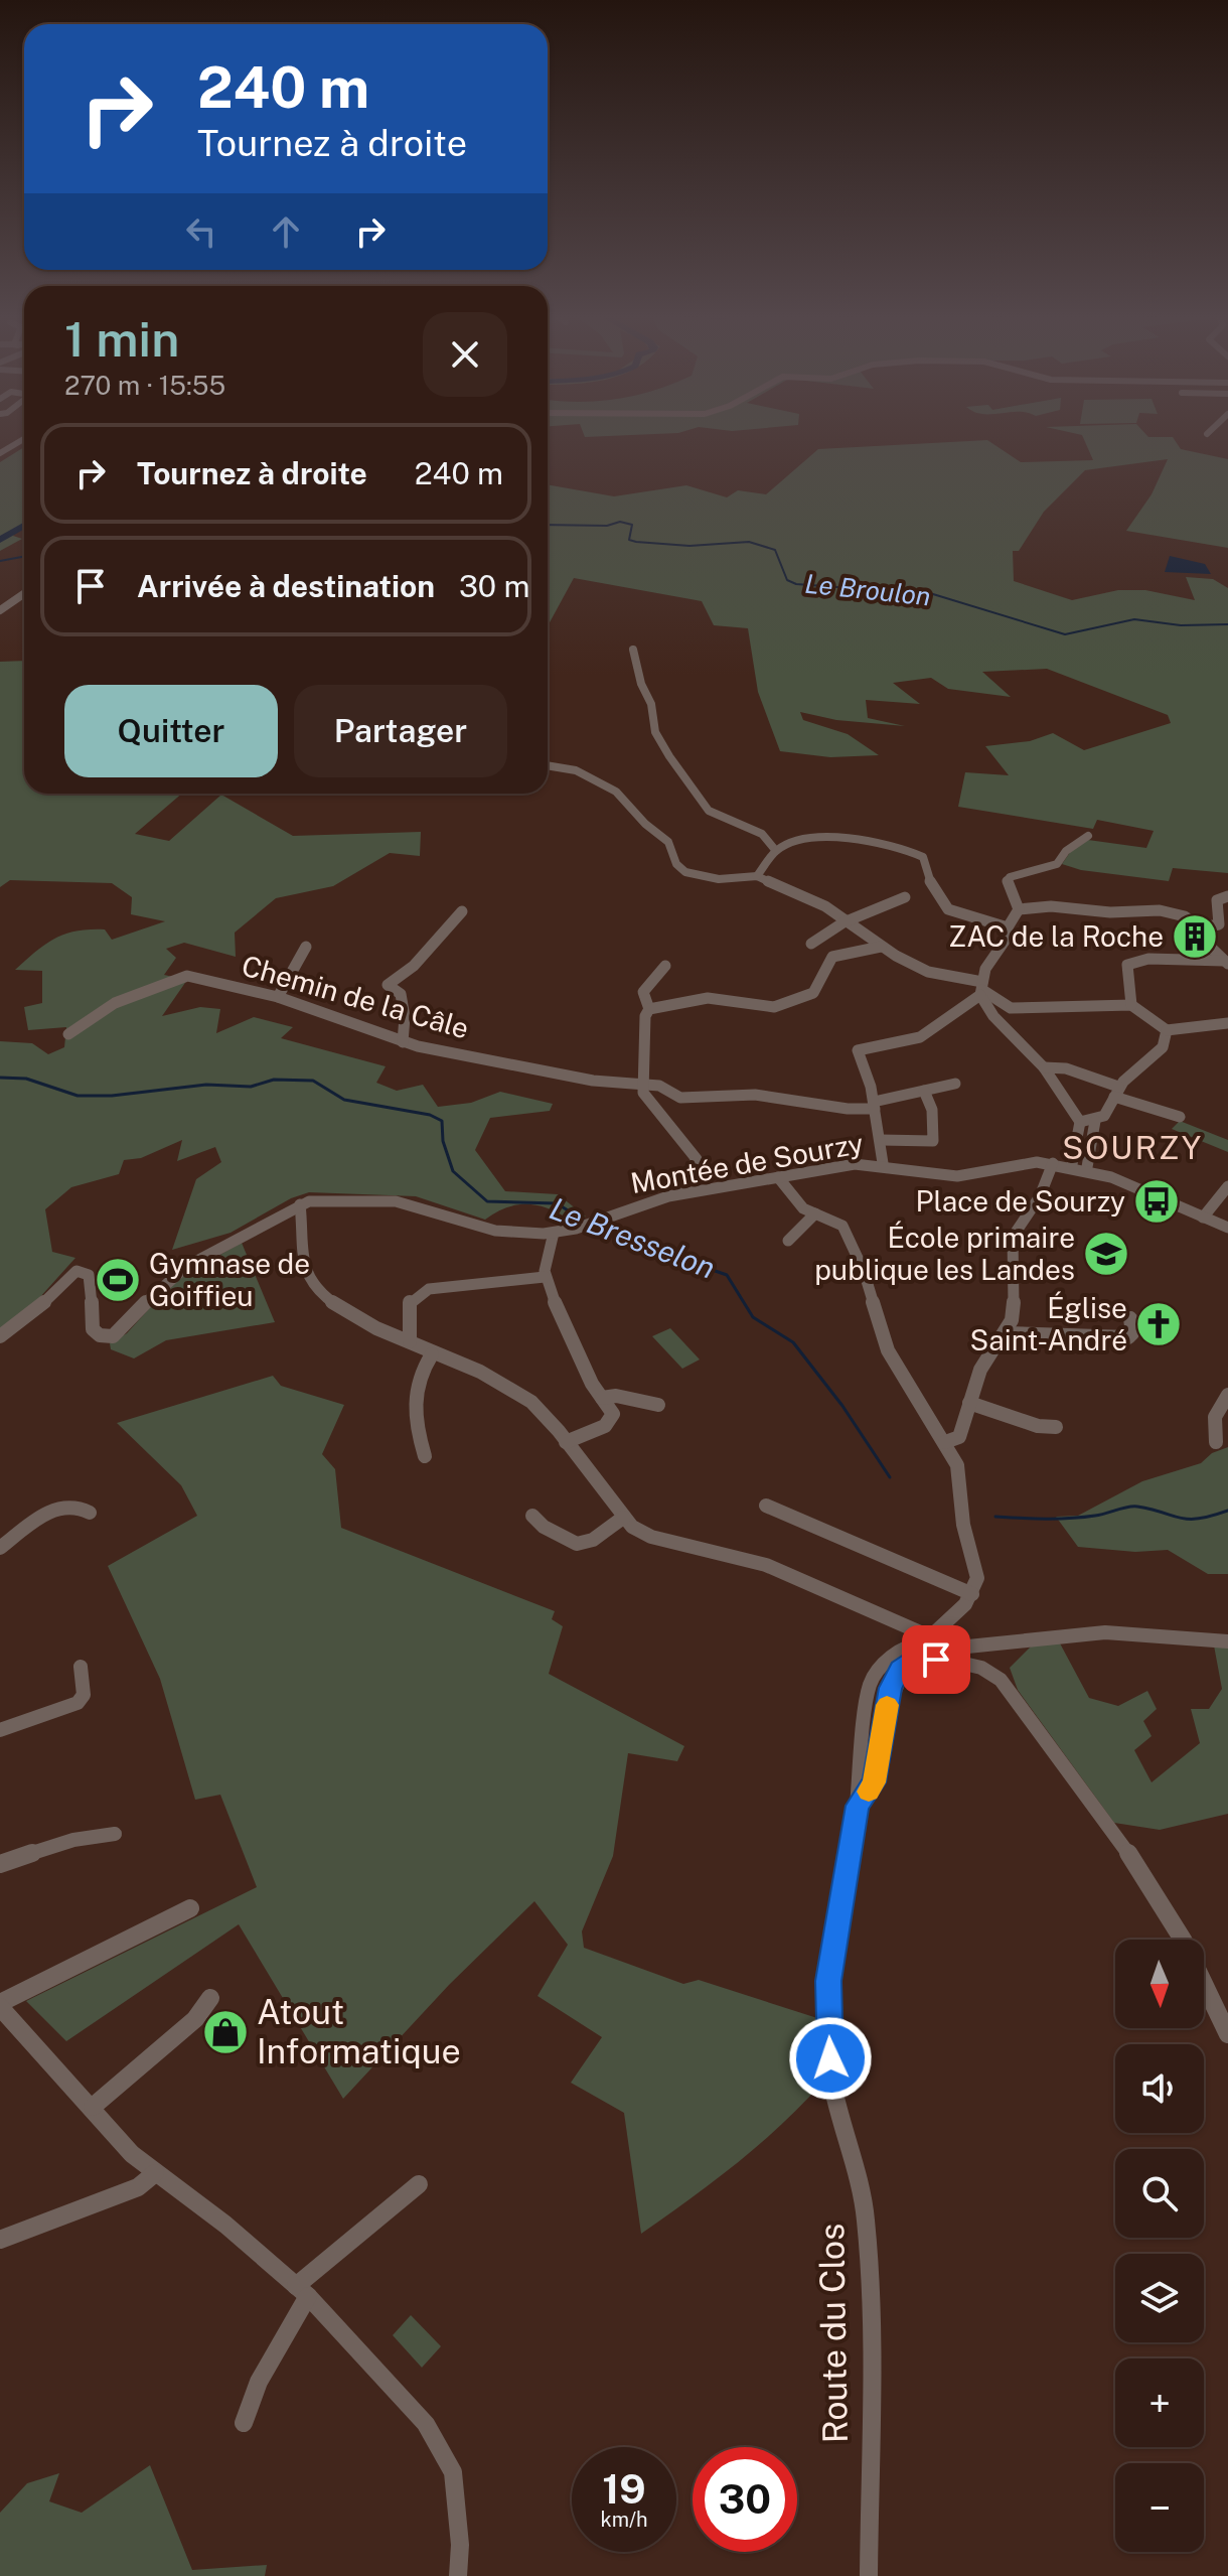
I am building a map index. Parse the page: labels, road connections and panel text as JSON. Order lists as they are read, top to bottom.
{
  "streets": {
    "street": ["Chemin de la Câle", "Montée de Sourzy", "Route du Clos"]
  },
  "districts": ["SOURZY"],
  "water": ["Le Broulon", "Le Bresselon"],
  "places": {
    "building": ["ZAC de la Roche"],
    "bus stop": ["Place de Sourzy"],
    "school or university": ["École primaire publique les Landes"],
    "sports": ["Gymnase de Goiffieu"],
    "church": ["Église Saint-André"],
    "shop": ["Atout Informatique"]
  },
  "north": "bottom",
  "page": {
    "turn": ["240 m", "Tournez à droite"],
    "heading": ["1 min", "270 m · 15:55"],
    "list": [
      {
        "name": "Tournez à droite",
        "value": "240 m"
      },
      {
        "name": "Arrivée à destination",
        "value": "30 m"
      }
    ],
    "buttons": ["Quitter", "Partager"],
    "map_buttons": ["+", "−"],
    "speed": "19 km/h",
    "limit": "30"
  }
}
